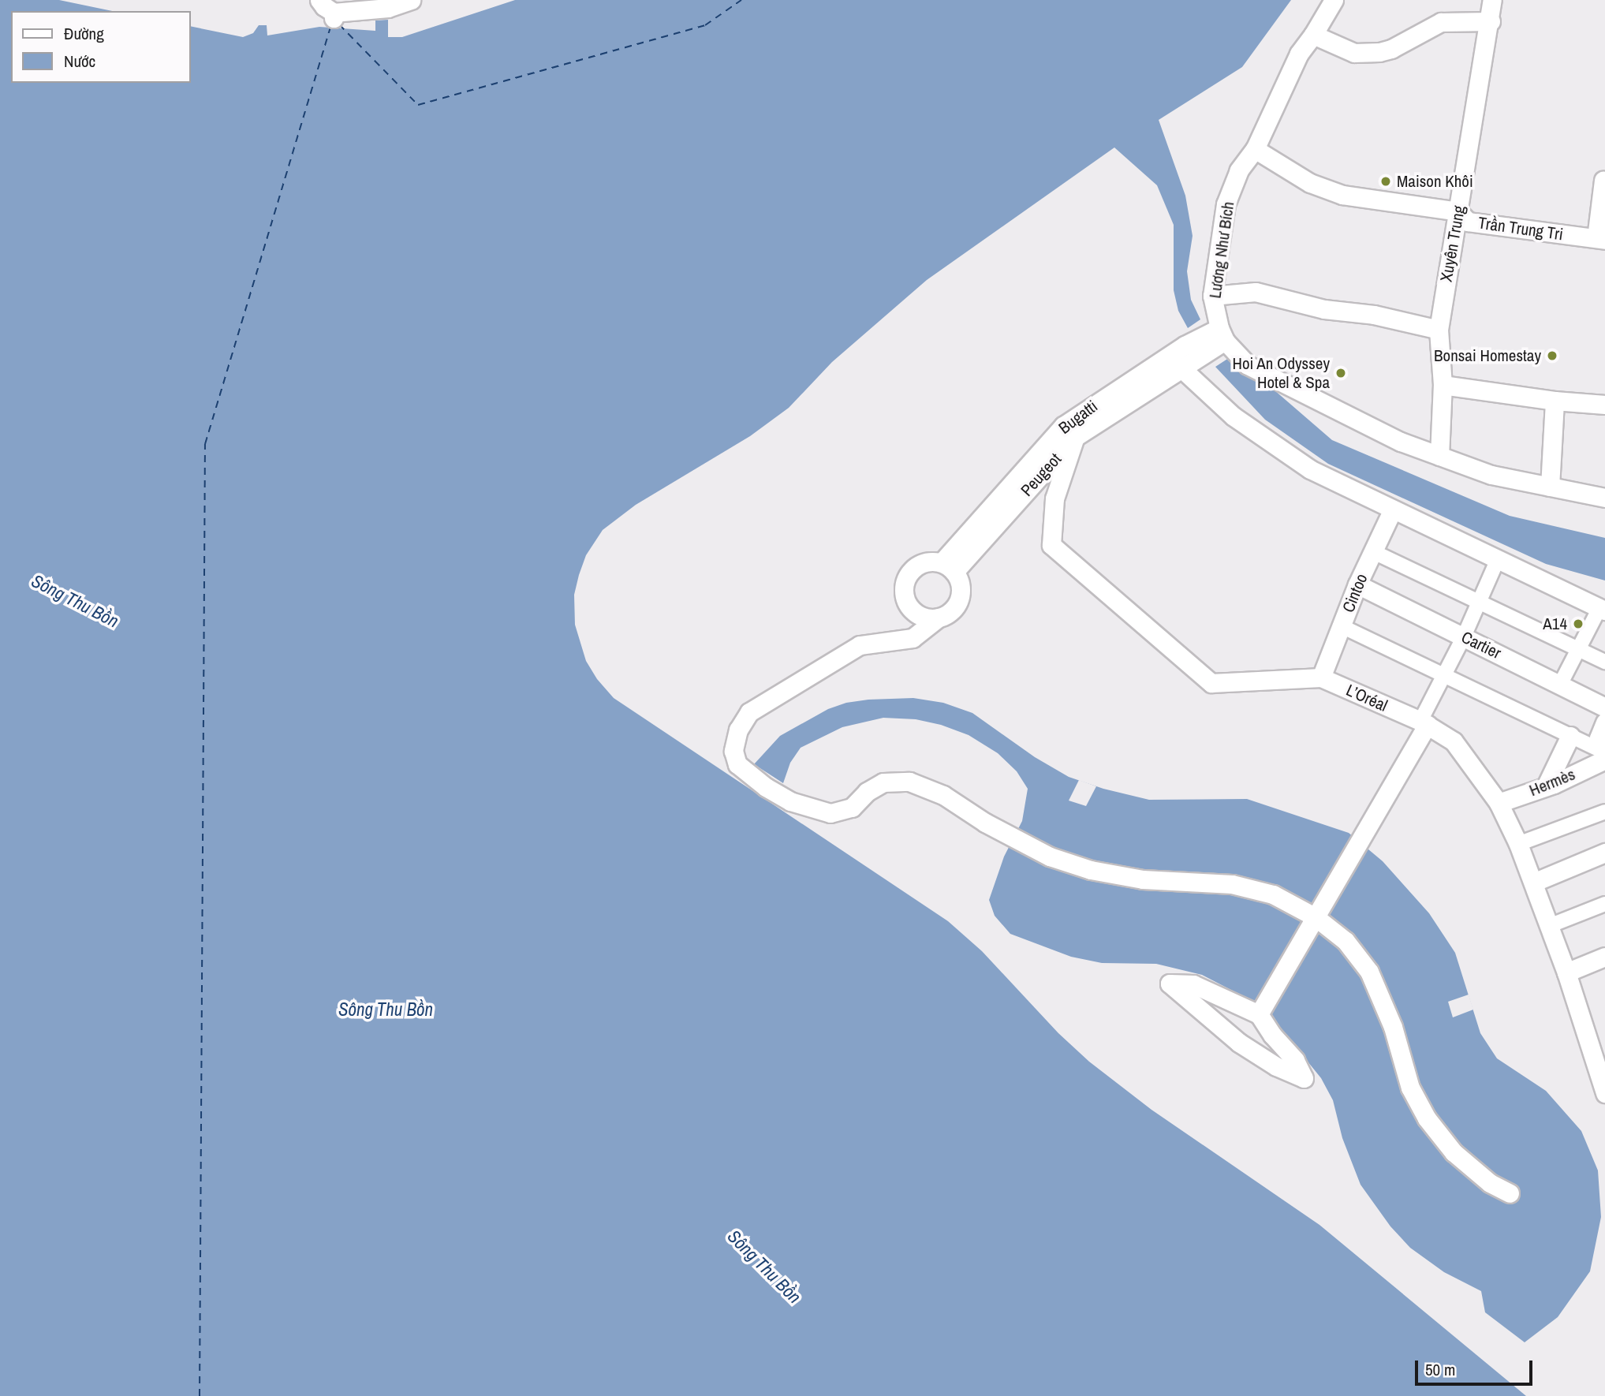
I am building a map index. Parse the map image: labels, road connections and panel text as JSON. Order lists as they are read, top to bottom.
{
  "streets": {
    "street": [
      "Trần Trung Tri",
      "Xuyên Trung",
      "Lương Như Bích",
      "Bugatti",
      "Peugeot",
      "Cintoo",
      "Cartier",
      "L’Oréal",
      "Hermès"
    ]
  },
  "crossings": [
    ["Trần Trung Tri", "Xuyên Trung"],
    ["Trần Trung Tri", "Lương Như Bích"],
    ["Lương Như Bích", "Bugatti"],
    ["Lương Như Bích", "Peugeot"],
    ["Bugatti", "Peugeot"],
    ["Peugeot", "L’Oréal"],
    ["Cintoo", "Cartier"],
    ["Cintoo", "L’Oréal"],
    ["L’Oréal", "Hermès"]
  ],
  "water": ["Sông Thu Bồn"],
  "places": [
    "Maison Khôi",
    "Bonsai Homestay",
    "Hoi An Odyssey Hotel & Spa",
    "A14"
  ],
  "legend": ["Đường", "Nước"],
  "scale_bar": "50 m"
}
